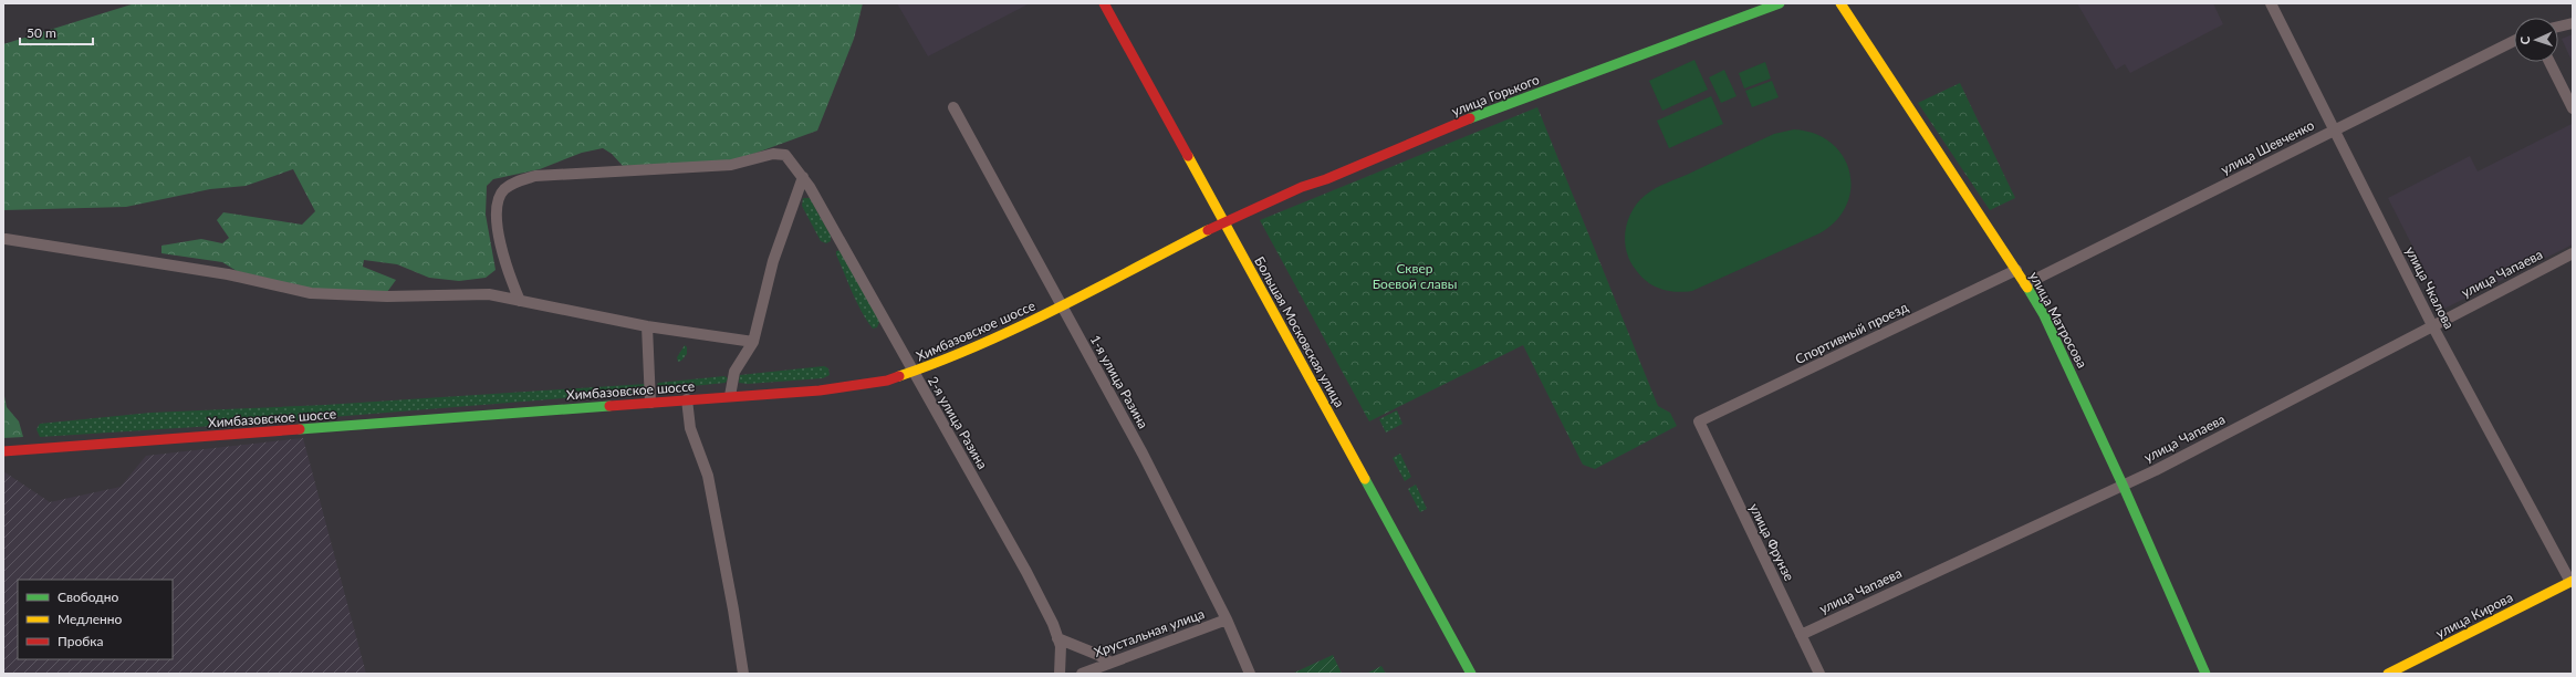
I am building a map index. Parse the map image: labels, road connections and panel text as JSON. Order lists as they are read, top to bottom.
{
  "streets": {
    "street": [
      "улица Горького",
      "улица Шевченко",
      "улица Чапаева",
      "улица Чкалова",
      "улица Матросова",
      "Химбазовское шоссе",
      "Большая Московская улица",
      "Спортивный проезд",
      "1-я улица Разина",
      "2-я улица Разина",
      "улица Фрунзе",
      "улица Кирова",
      "Хрустальная улица"
    ]
  },
  "crossings": [
    ["улица Горького", "Химбазовское шоссе"],
    ["улица Горького", "Большая Московская улица"],
    ["улица Шевченко", "улица Чкалова"],
    ["улица Шевченко", "улица Матросова"],
    ["улица Чапаева", "улица Чкалова"],
    ["улица Чапаева", "улица Матросова"],
    ["улица Чапаева", "улица Фрунзе"],
    ["улица Чкалова", "улица Кирова"],
    ["улица Матросова", "Спортивный проезд"],
    ["Химбазовское шоссе", "Большая Московская улица"],
    ["Химбазовское шоссе", "1-я улица Разина"],
    ["Химбазовское шоссе", "2-я улица Разина"],
    ["Спортивный проезд", "улица Фрунзе"],
    ["1-я улица Разина", "Хрустальная улица"]
  ],
  "parks": ["Сквер Боевой славы"],
  "legend": ["Свободно", "Медленно", "Пробка"],
  "scale_bar": "50 m",
  "north": "left"
}
